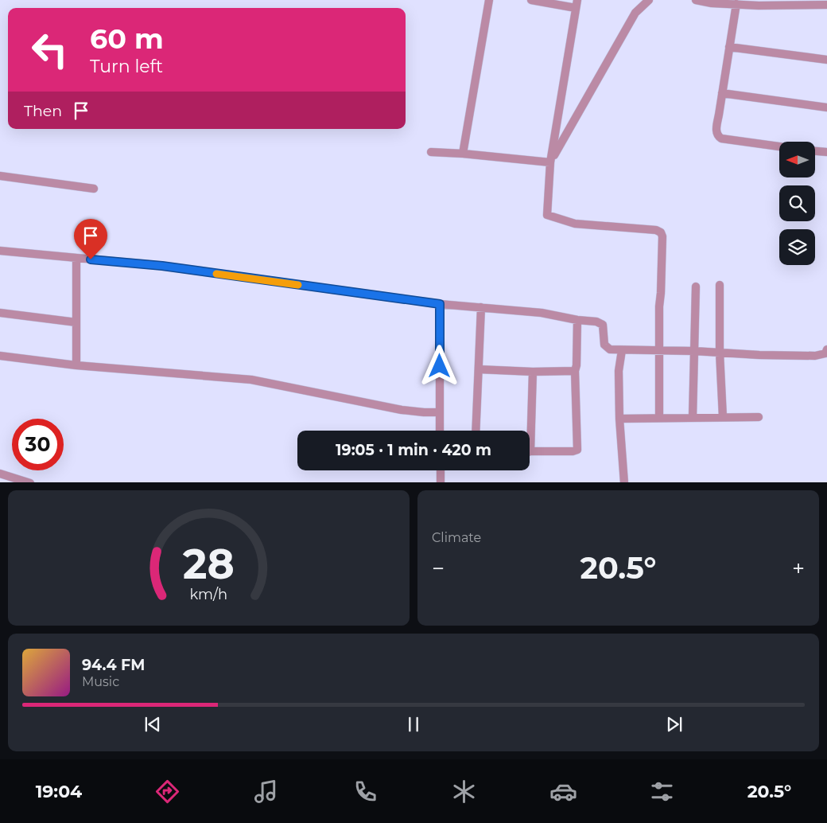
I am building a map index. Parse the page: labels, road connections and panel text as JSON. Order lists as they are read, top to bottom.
{
  "north": "left",
  "page": {
    "turn": ["60 m", "Turn left"],
    "then": "Then",
    "limit": "30",
    "trip": "19:05 · 1 min · 420 m",
    "tile": "Climate",
    "heat": ["−", "20.5°", "+"],
    "song": ["94.4 FM", "Music"],
    "tabs": ["19:04", "20.5°"],
    "gauge": ["28", "km/h"]
  }
}
